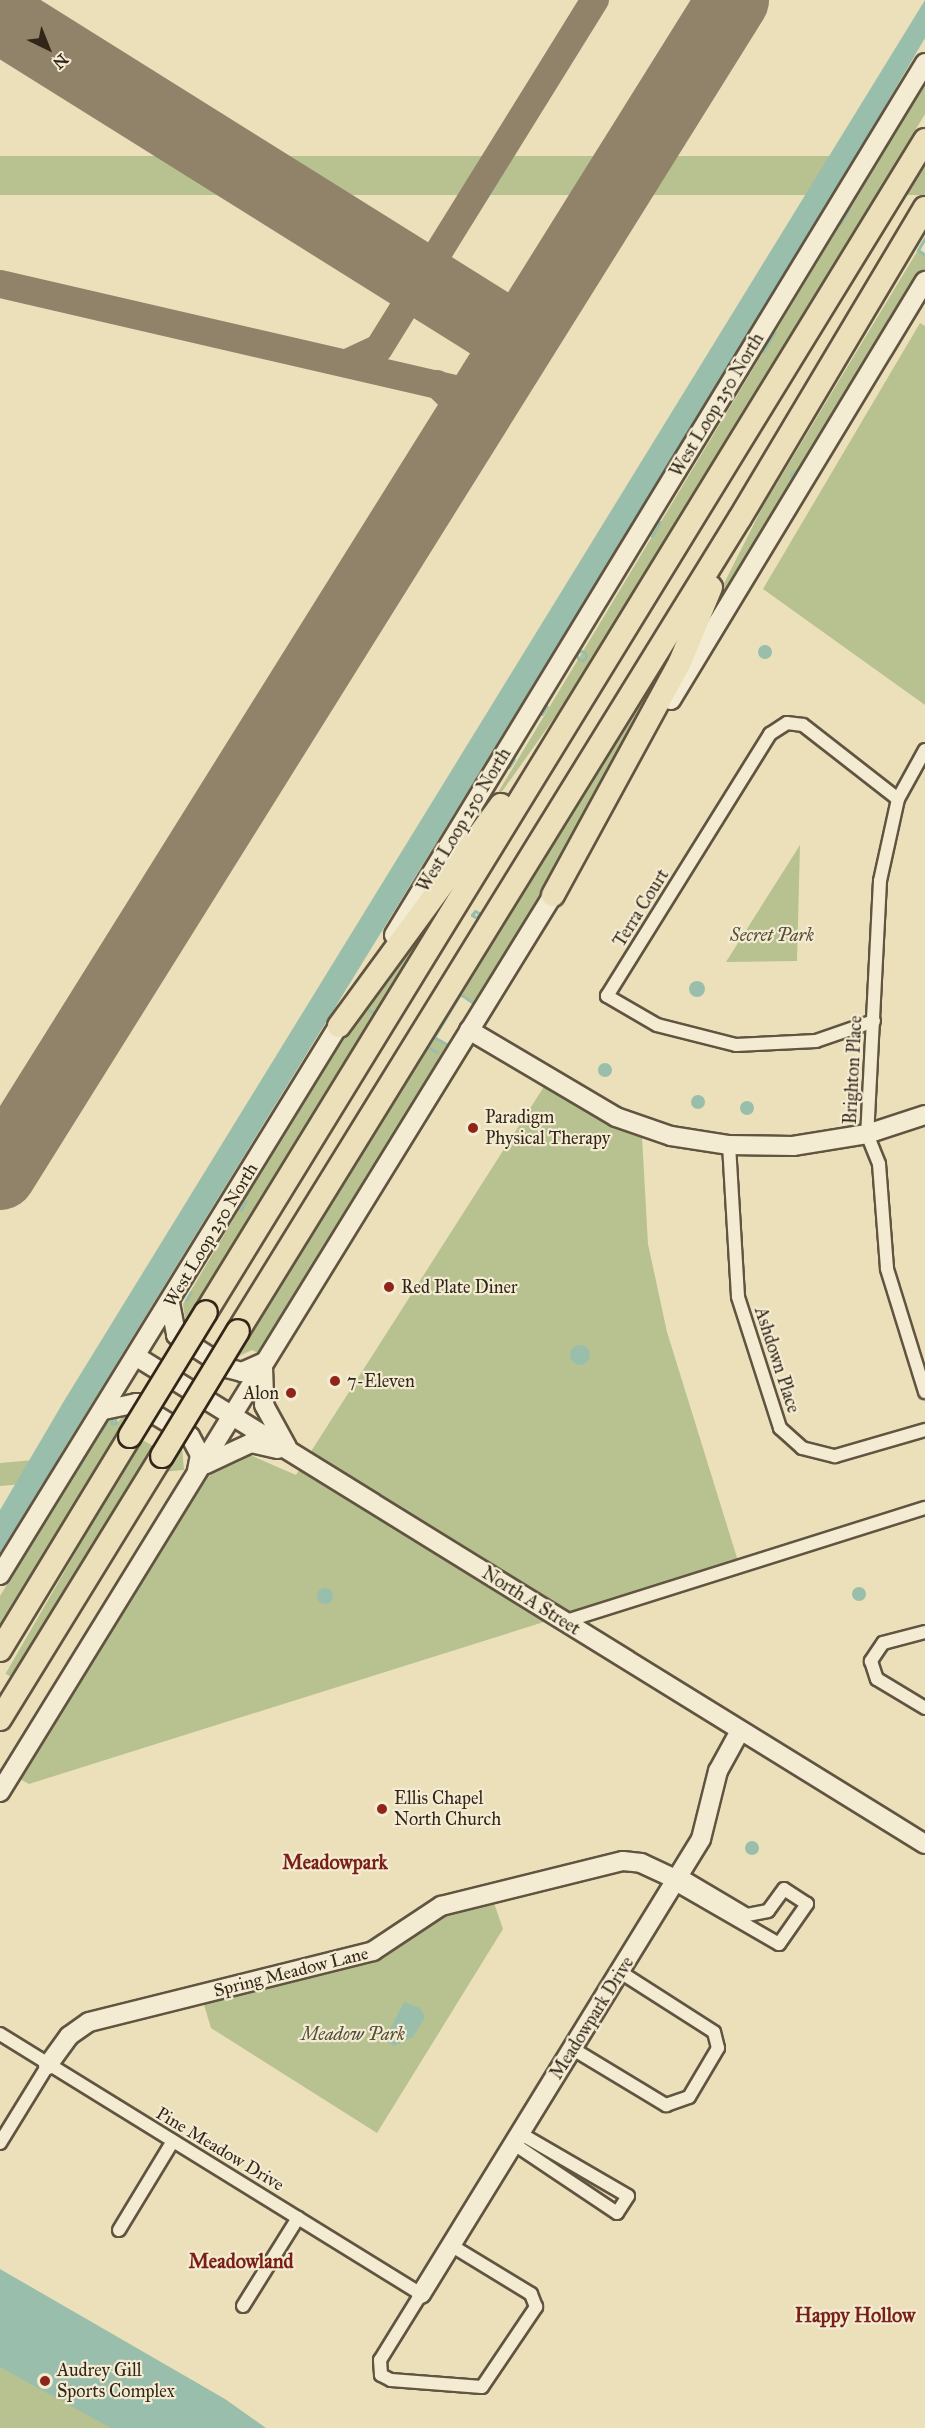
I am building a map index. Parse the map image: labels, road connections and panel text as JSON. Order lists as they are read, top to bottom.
{
  "streets": {
    "main road": [
      "West Loop 250 North",
      "North A Street",
      "Spring Meadow Lane",
      "Meadowpark Drive"
    ],
    "street": [
      "Terra Court",
      "Brighton Place",
      "Ashdown Place",
      "Pine Meadow Drive"
    ]
  },
  "crossings": [
    ["West Loop 250 North", "North A Street"],
    ["Terra Court", "Brighton Place"],
    ["North A Street", "Meadowpark Drive"],
    ["Spring Meadow Lane", "Meadowpark Drive"],
    ["Spring Meadow Lane", "Pine Meadow Drive"],
    ["Meadowpark Drive", "Pine Meadow Drive"]
  ],
  "districts": ["Meadowpark", "Meadowland", "Happy Hollow"],
  "parks": ["Secret Park", "Meadow Park"],
  "places": [
    "Paradigm Physical Therapy",
    "Red Plate Diner",
    "7-Eleven",
    "Alon",
    "Ellis Chapel North Church",
    "Audrey Gill Sports Complex"
  ],
  "north": "bottom right"
}
